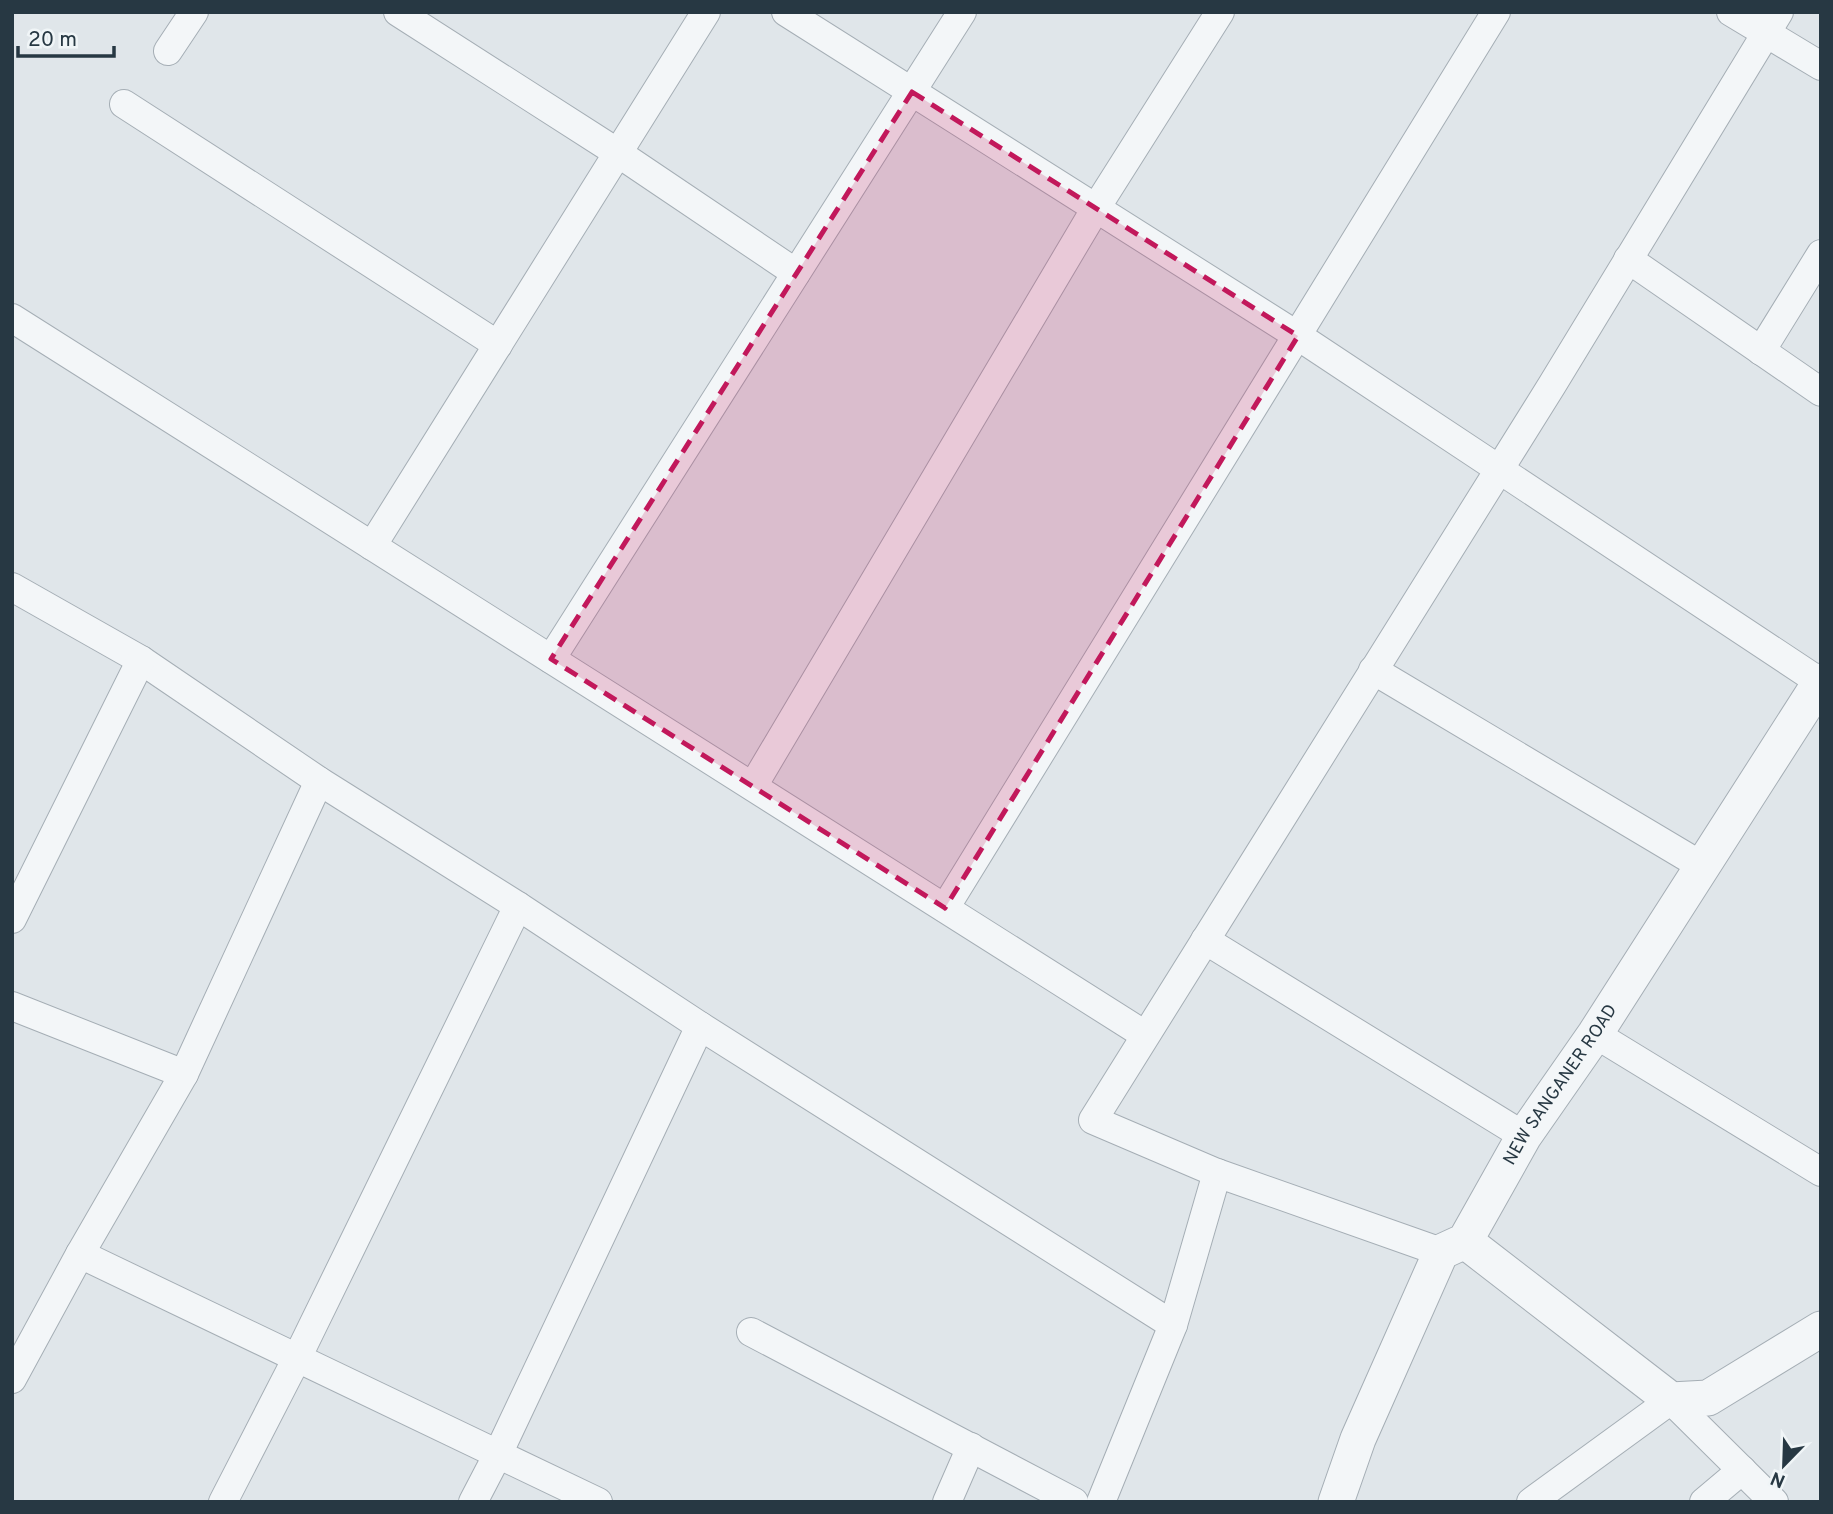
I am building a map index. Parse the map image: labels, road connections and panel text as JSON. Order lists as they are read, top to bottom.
{
  "streets": {
    "street": ["NEW SANGANER ROAD"]
  },
  "scale_bar": "20 m",
  "north": "bottom left"
}
